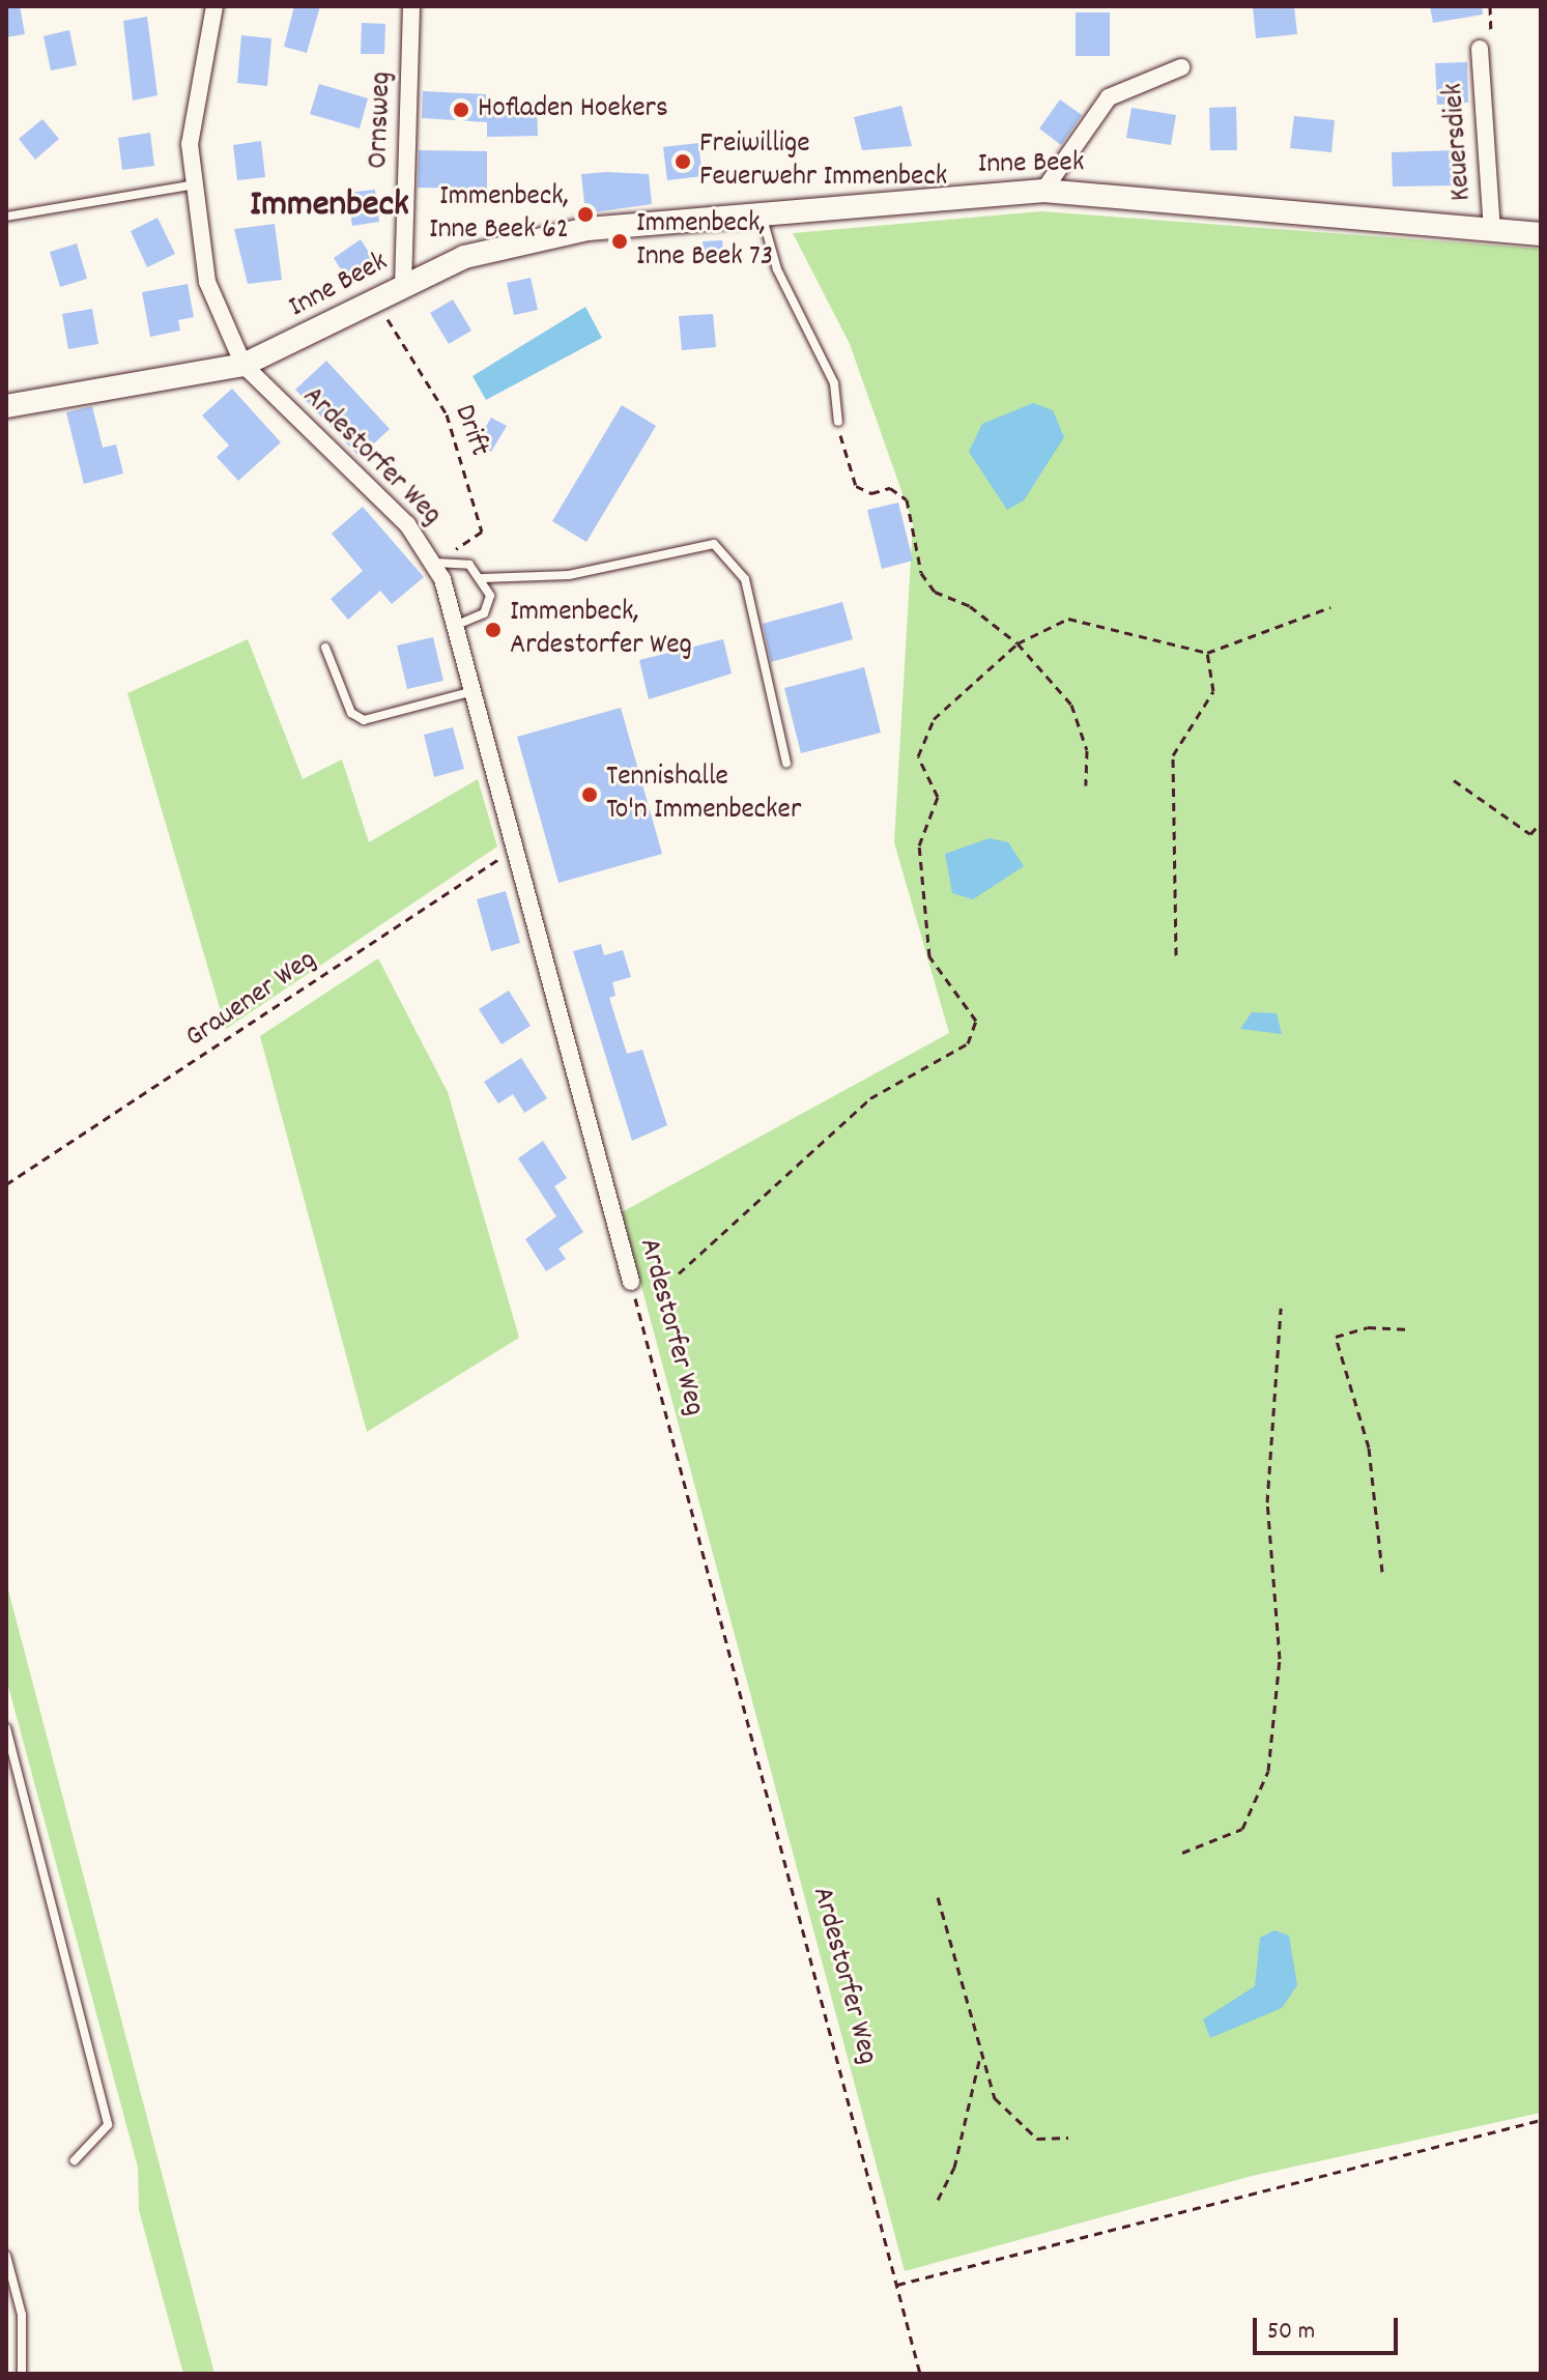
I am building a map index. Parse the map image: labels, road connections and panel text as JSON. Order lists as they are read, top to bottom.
{
  "streets": {
    "street": [
      "Ornsweg",
      "Keuersdiek",
      "Inne Beek",
      "Ardestorfer Weg"
    ],
    "path": ["Drift", "Grauener Weg"]
  },
  "crossings": [
    ["Ornsweg", "Inne Beek"],
    ["Keuersdiek", "Inne Beek"],
    ["Inne Beek", "Drift"],
    ["Inne Beek", "Ardestorfer Weg"],
    ["Drift", "Ardestorfer Weg"],
    ["Ardestorfer Weg", "Grauener Weg"]
  ],
  "districts": ["Immenbeck"],
  "places": [
    "Hofladen Hoekers",
    "Freiwillige Feuerwehr Immenbeck",
    "Immenbeck, Inne Beek 62",
    "Immenbeck, Inne Beek 73",
    "Immenbeck, Ardestorfer Weg",
    "Tennishalle To'n Immenbecker"
  ],
  "scale_bar": "50 m"
}
